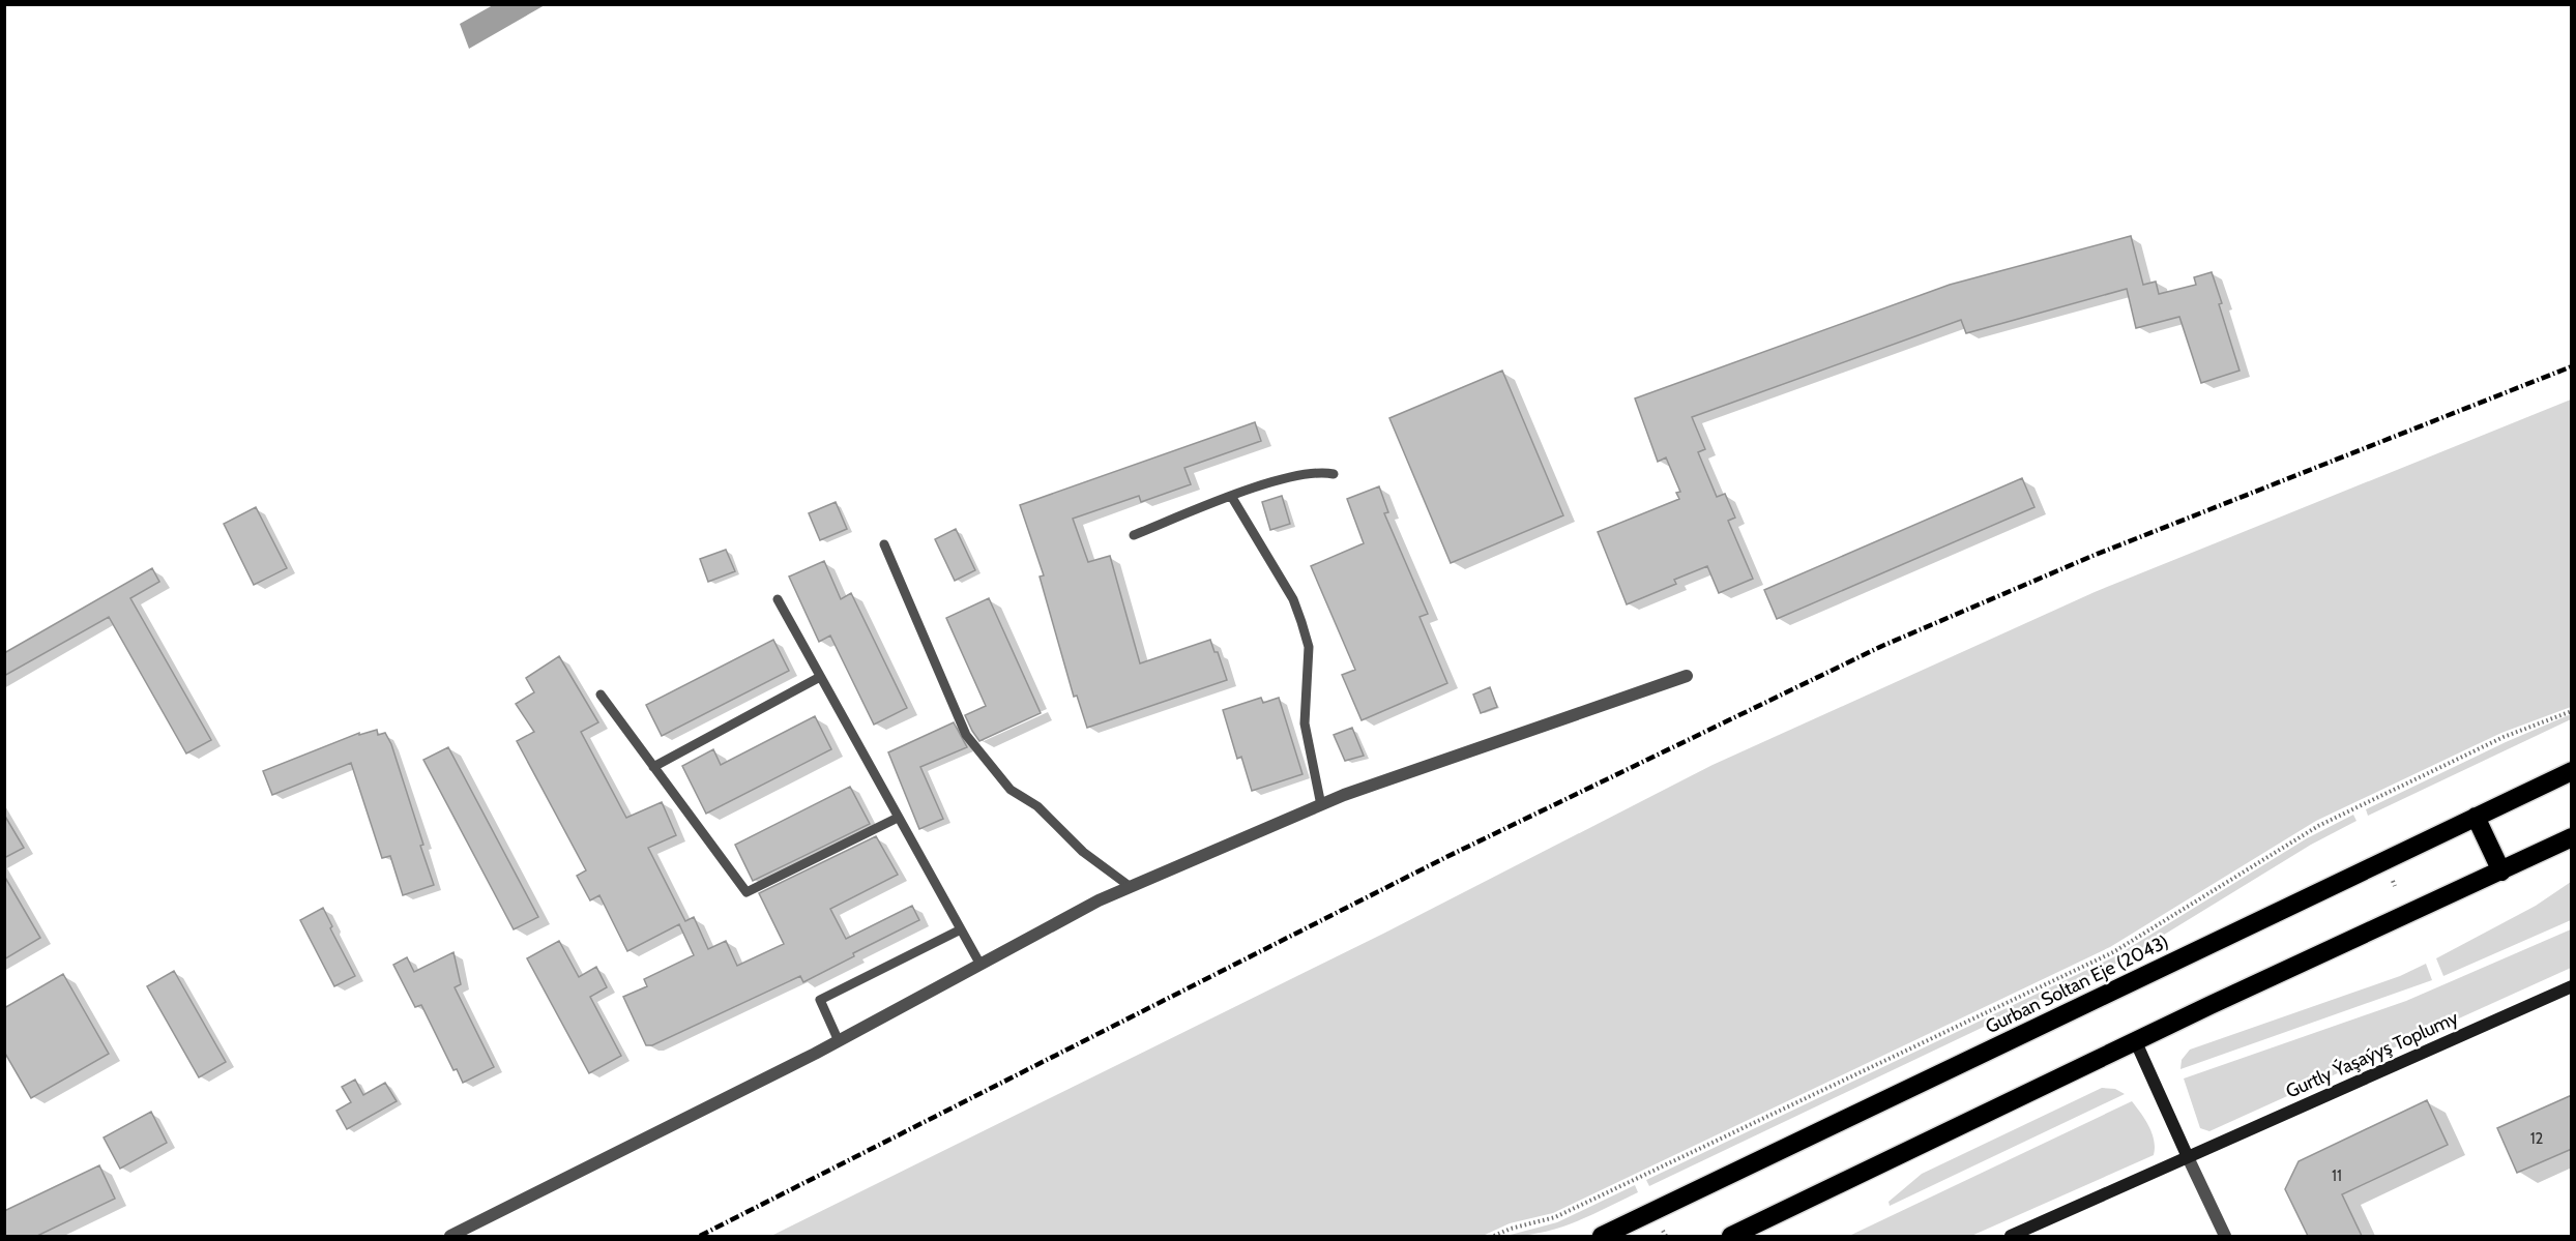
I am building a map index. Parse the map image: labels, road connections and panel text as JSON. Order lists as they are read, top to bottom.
{
  "streets": {
    "highway": ["Gurban Soltan Eje (2043)"],
    "street": ["Gurtly Ýaşaýyş Toplumy"]
  },
  "house_numbers": ["12", "11"]
}
